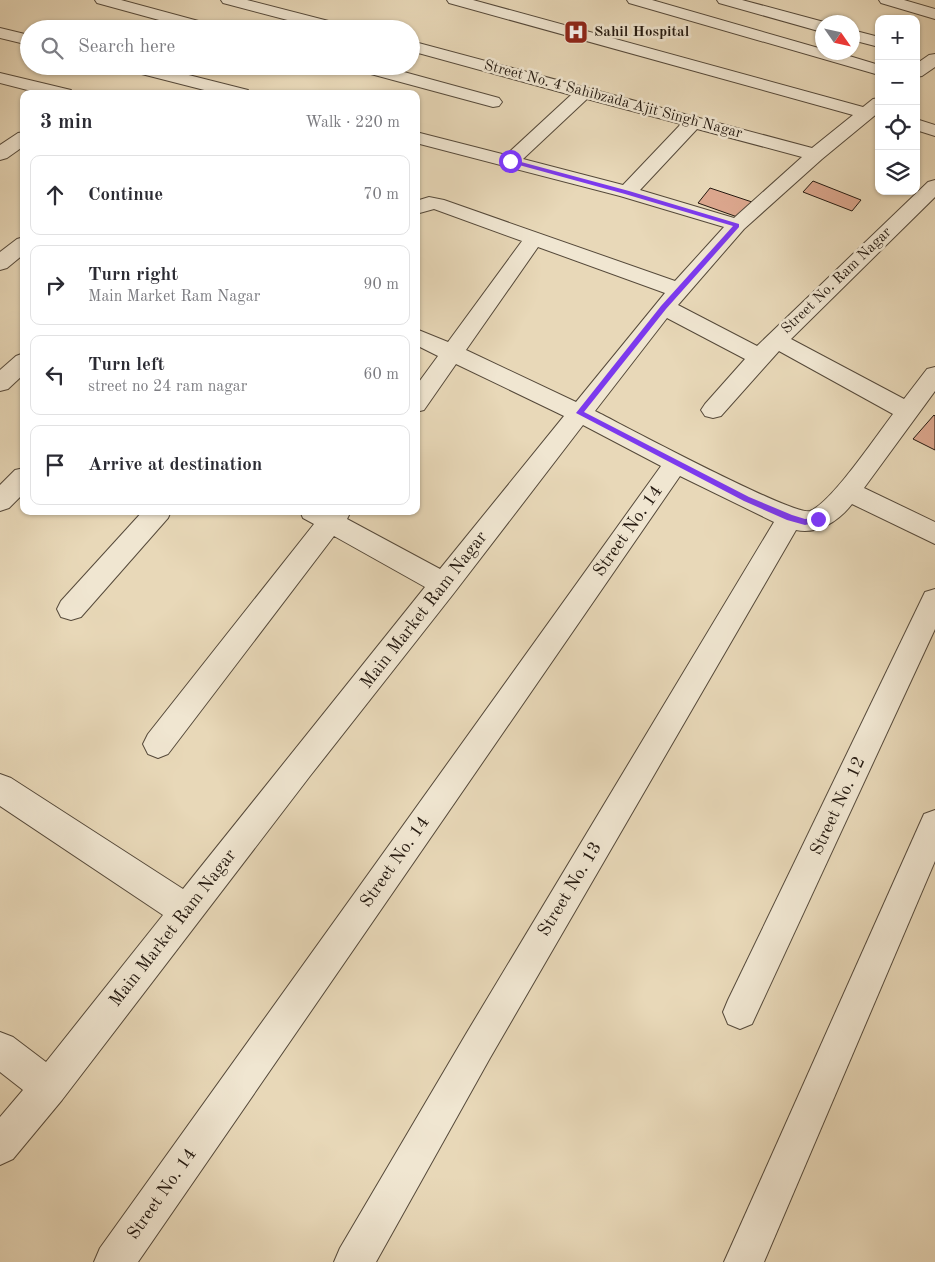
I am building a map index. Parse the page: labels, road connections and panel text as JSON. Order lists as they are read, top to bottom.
{
  "streets": {
    "street": [
      "Street No. 4 Sahibzada Ajit Singh Nagar",
      "Street No. Ram Nagar",
      "Street No. 14",
      "Main Market Ram Nagar",
      "Street No. 12",
      "Street No. 13"
    ]
  },
  "crossings": [
    ["Street No. 4 Sahibzada Ajit Singh Nagar", "Main Market Ram Nagar"]
  ],
  "places": {
    "hospital": ["Sahil Hospital"]
  },
  "north": "bottom right",
  "page": {
    "map_buttons": ["+", "−"],
    "search": "Search here",
    "heading": ["3 min", "Walk · 220 m"],
    "list": [
      ["Continue", "70 m"],
      ["Turn right", "Main Market Ram Nagar", "90 m"],
      ["Turn left", "street no 24 ram nagar", "60 m"],
      "Arrive at destination"
    ]
  }
}
